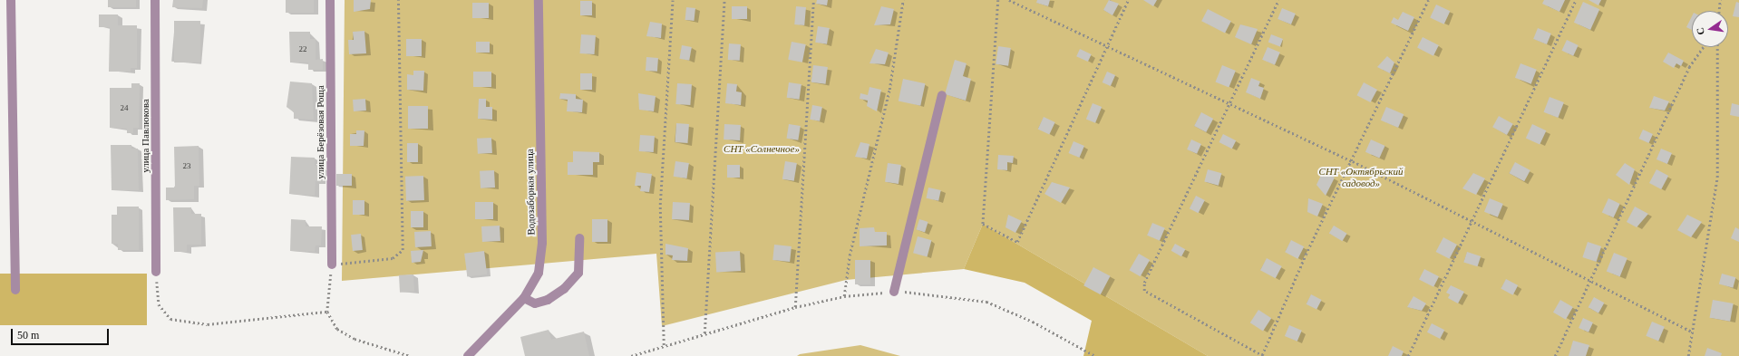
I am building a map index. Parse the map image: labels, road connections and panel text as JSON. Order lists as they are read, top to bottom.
{
  "streets": {
    "street": ["улица Берёзовая Роща", "улица Павлюкова", "Водозаборная улица"]
  },
  "parks": ["СНТ «Солнечное»", "СНТ «Октябрьский садовод»"],
  "house_numbers": ["22", "24", "23"],
  "scale_bar": "50 m",
  "north": "left"
}
